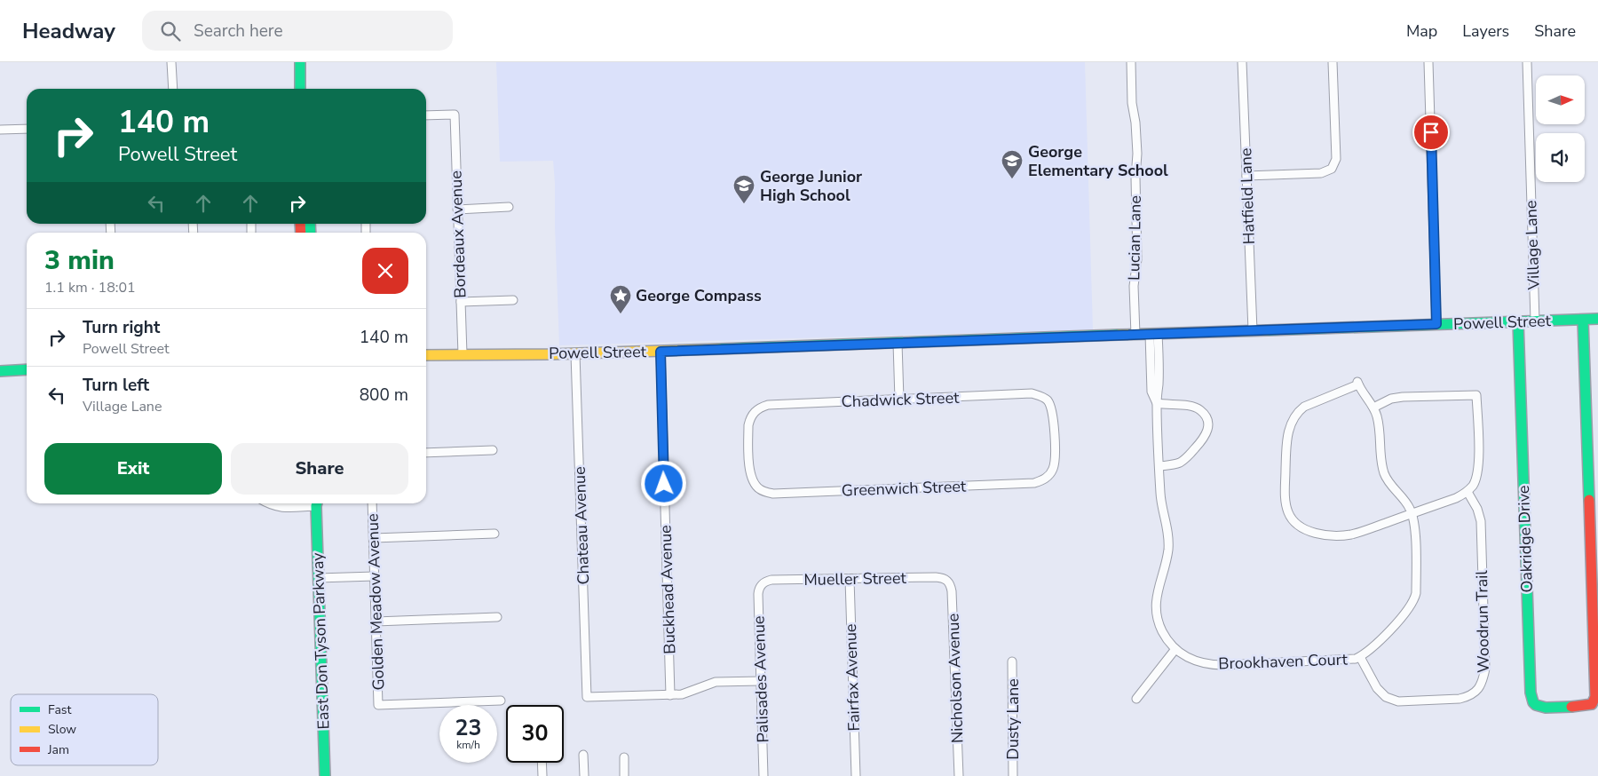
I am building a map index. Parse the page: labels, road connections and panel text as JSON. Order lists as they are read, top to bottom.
{
  "streets": {
    "street": [
      "Hatfield Lane",
      "Bordeaux Avenue",
      "Lucian Lane",
      "Village Lane",
      "Powell Street",
      "Chadwick Street",
      "Greenwich Street",
      "Chateau Avenue",
      "Oakridge Drive",
      "Mueller Street",
      "Buckhead Avenue",
      "Golden Meadow Avenue",
      "Woodrun Trail",
      "East Don Tyson Parkway",
      "Brookhaven Court",
      "Fairfax Avenue",
      "Nicholson Avenue",
      "Palisades Avenue",
      "Dusty Lane"
    ]
  },
  "crossings": [
    ["Hatfield Lane", "Powell Street"],
    ["Bordeaux Avenue", "Powell Street"],
    ["Lucian Lane", "Powell Street"],
    ["Village Lane", "Powell Street"],
    ["Powell Street", "Chateau Avenue"],
    ["Powell Street", "Oakridge Drive"],
    ["Powell Street", "Buckhead Avenue"],
    ["Powell Street", "Brookhaven Court"],
    ["Chadwick Street", "Greenwich Street"],
    ["Chateau Avenue", "Buckhead Avenue"],
    ["Mueller Street", "Fairfax Avenue"],
    ["Mueller Street", "Nicholson Avenue"],
    ["Mueller Street", "Palisades Avenue"],
    ["Woodrun Trail", "Brookhaven Court"]
  ],
  "places": {
    "school or university": ["George Elementary School", "George Junior High School"],
    "place": ["George Compass"]
  },
  "legend": ["Fast", "Slow", "Jam"],
  "north": "right",
  "page": {
    "header": "Headway",
    "search": "Search here",
    "nav": ["Map", "Layers", "Share"],
    "turn": ["140 m", "Powell Street"],
    "heading": ["3 min", "1.1 km · 18:01"],
    "list": [
      {
        "name": "Turn right",
        "note": "Powell Street",
        "value": "140 m"
      },
      {
        "name": "Turn left",
        "note": "Village Lane",
        "value": "800 m"
      }
    ],
    "buttons": ["Exit", "Share"],
    "speed": "23 km/h",
    "limit": "30"
  }
}
